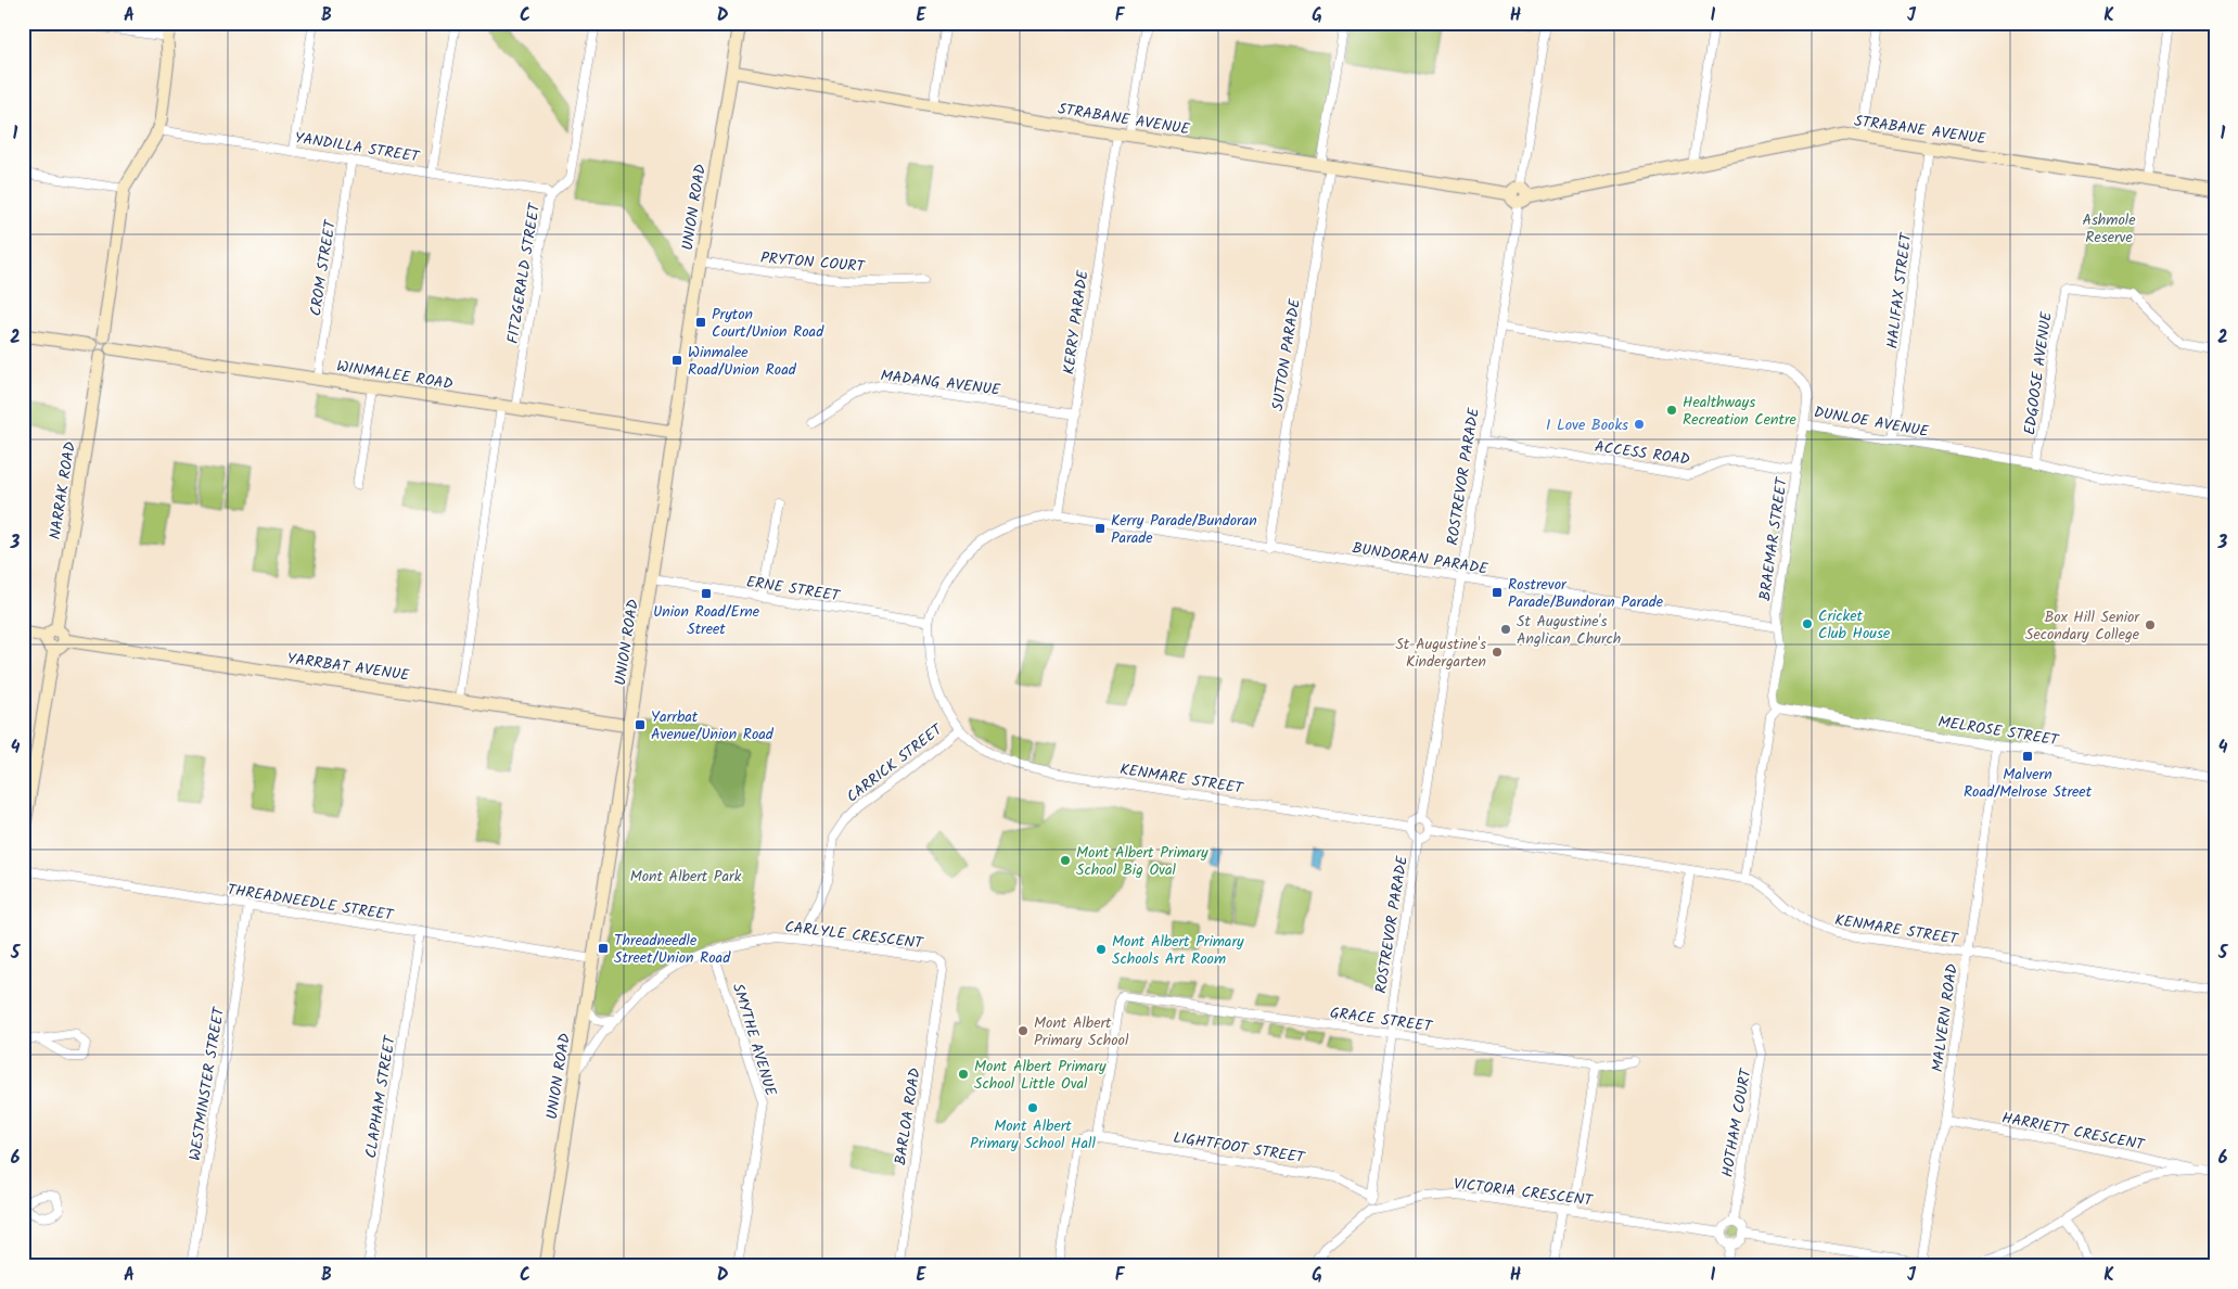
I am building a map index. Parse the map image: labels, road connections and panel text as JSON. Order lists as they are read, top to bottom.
{
  "streets": {
    "street": [
      "STRABANE AVENUE",
      "YANDILLA STREET",
      "UNION ROAD",
      "PRYTON COURT",
      "CROM STREET",
      "FITZGERALD STREET",
      "HALIFAX STREET",
      "KERRY PARADE",
      "SUTTON PARADE",
      "EDGOOSE AVENUE",
      "WINMALEE ROAD",
      "MADANG AVENUE",
      "DUNLOE AVENUE",
      "ACCESS ROAD",
      "ROSTREVOR PARADE",
      "NARRAK ROAD",
      "BRAEMAR STREET",
      "BUNDORAN PARADE",
      "ERNE STREET",
      "YARRBAT AVENUE",
      "MELROSE STREET",
      "CARRICK STREET",
      "KENMARE STREET",
      "THREADNEEDLE STREET",
      "CARLYLE CRESCENT",
      "MALVERN ROAD",
      "GRACE STREET",
      "SMYTHE AVENUE",
      "WESTMINSTER STREET",
      "CLAPHAM STREET",
      "BARLOA ROAD",
      "HOTHAM COURT",
      "HARRIETT CRESCENT",
      "LIGHTFOOT STREET",
      "VICTORIA CRESCENT"
    ]
  },
  "crossings": [
    ["STRABANE AVENUE", "UNION ROAD"],
    ["STRABANE AVENUE", "HALIFAX STREET"],
    ["STRABANE AVENUE", "KERRY PARADE"],
    ["STRABANE AVENUE", "SUTTON PARADE"],
    ["STRABANE AVENUE", "ROSTREVOR PARADE"],
    ["YANDILLA STREET", "CROM STREET"],
    ["YANDILLA STREET", "FITZGERALD STREET"],
    ["UNION ROAD", "PRYTON COURT"],
    ["UNION ROAD", "WINMALEE ROAD"],
    ["UNION ROAD", "ERNE STREET"],
    ["UNION ROAD", "YARRBAT AVENUE"],
    ["UNION ROAD", "THREADNEEDLE STREET"],
    ["UNION ROAD", "CARLYLE CRESCENT"],
    ["CROM STREET", "WINMALEE ROAD"],
    ["FITZGERALD STREET", "WINMALEE ROAD"],
    ["HALIFAX STREET", "DUNLOE AVENUE"],
    ["KERRY PARADE", "MADANG AVENUE"],
    ["KERRY PARADE", "BUNDORAN PARADE"],
    ["SUTTON PARADE", "BUNDORAN PARADE"],
    ["EDGOOSE AVENUE", "DUNLOE AVENUE"],
    ["WINMALEE ROAD", "NARRAK ROAD"],
    ["DUNLOE AVENUE", "ROSTREVOR PARADE"],
    ["DUNLOE AVENUE", "BRAEMAR STREET"],
    ["ACCESS ROAD", "ROSTREVOR PARADE"],
    ["ACCESS ROAD", "BRAEMAR STREET"],
    ["ROSTREVOR PARADE", "BUNDORAN PARADE"],
    ["ROSTREVOR PARADE", "KENMARE STREET"],
    ["ROSTREVOR PARADE", "GRACE STREET"],
    ["ROSTREVOR PARADE", "LIGHTFOOT STREET"],
    ["ROSTREVOR PARADE", "VICTORIA CRESCENT"],
    ["NARRAK ROAD", "YARRBAT AVENUE"],
    ["BRAEMAR STREET", "BUNDORAN PARADE"],
    ["BRAEMAR STREET", "MELROSE STREET"],
    ["MELROSE STREET", "MALVERN ROAD"],
    ["CARRICK STREET", "KENMARE STREET"],
    ["CARRICK STREET", "CARLYLE CRESCENT"],
    ["KENMARE STREET", "MALVERN ROAD"],
    ["THREADNEEDLE STREET", "WESTMINSTER STREET"],
    ["THREADNEEDLE STREET", "CLAPHAM STREET"],
    ["CARLYLE CRESCENT", "SMYTHE AVENUE"],
    ["CARLYLE CRESCENT", "BARLOA ROAD"],
    ["MALVERN ROAD", "HARRIETT CRESCENT"],
    ["GRACE STREET", "LIGHTFOOT STREET"],
    ["HOTHAM COURT", "VICTORIA CRESCENT"]
  ],
  "parks": ["Ashmole Reserve", "Mont Albert Park"],
  "places": {
    "transit": [
      "Pryton Court/Union Road",
      "Winmalee Road/Union Road",
      "Kerry Parade/Bundoran Parade",
      "Rostrevor Parade/Bundoran Parade",
      "Union Road/Erne Street",
      "Yarrbat Avenue/Union Road",
      "Malvern Road/Melrose Street",
      "Threadneedle Street/Union Road"
    ],
    "other": [
      "Healthways Recreation Centre",
      "I Love Books",
      "Cricket Club House",
      "Box Hill Senior Secondary College",
      "St Augustine's Anglican Church",
      "St Augustine's Kindergarten",
      "Mont Albert Primary School Big Oval",
      "Mont Albert Primary Schools Art Room",
      "Mont Albert Primary School",
      "Mont Albert Primary School Little Oval",
      "Mont Albert Primary School Hall"
    ]
  },
  "grid": {
    "columns": [
      "A",
      "B",
      "C",
      "D",
      "E",
      "F",
      "G",
      "H",
      "I",
      "J",
      "K"
    ],
    "rows": [
      "1",
      "2",
      "3",
      "4",
      "5",
      "6"
    ]
  }
}
